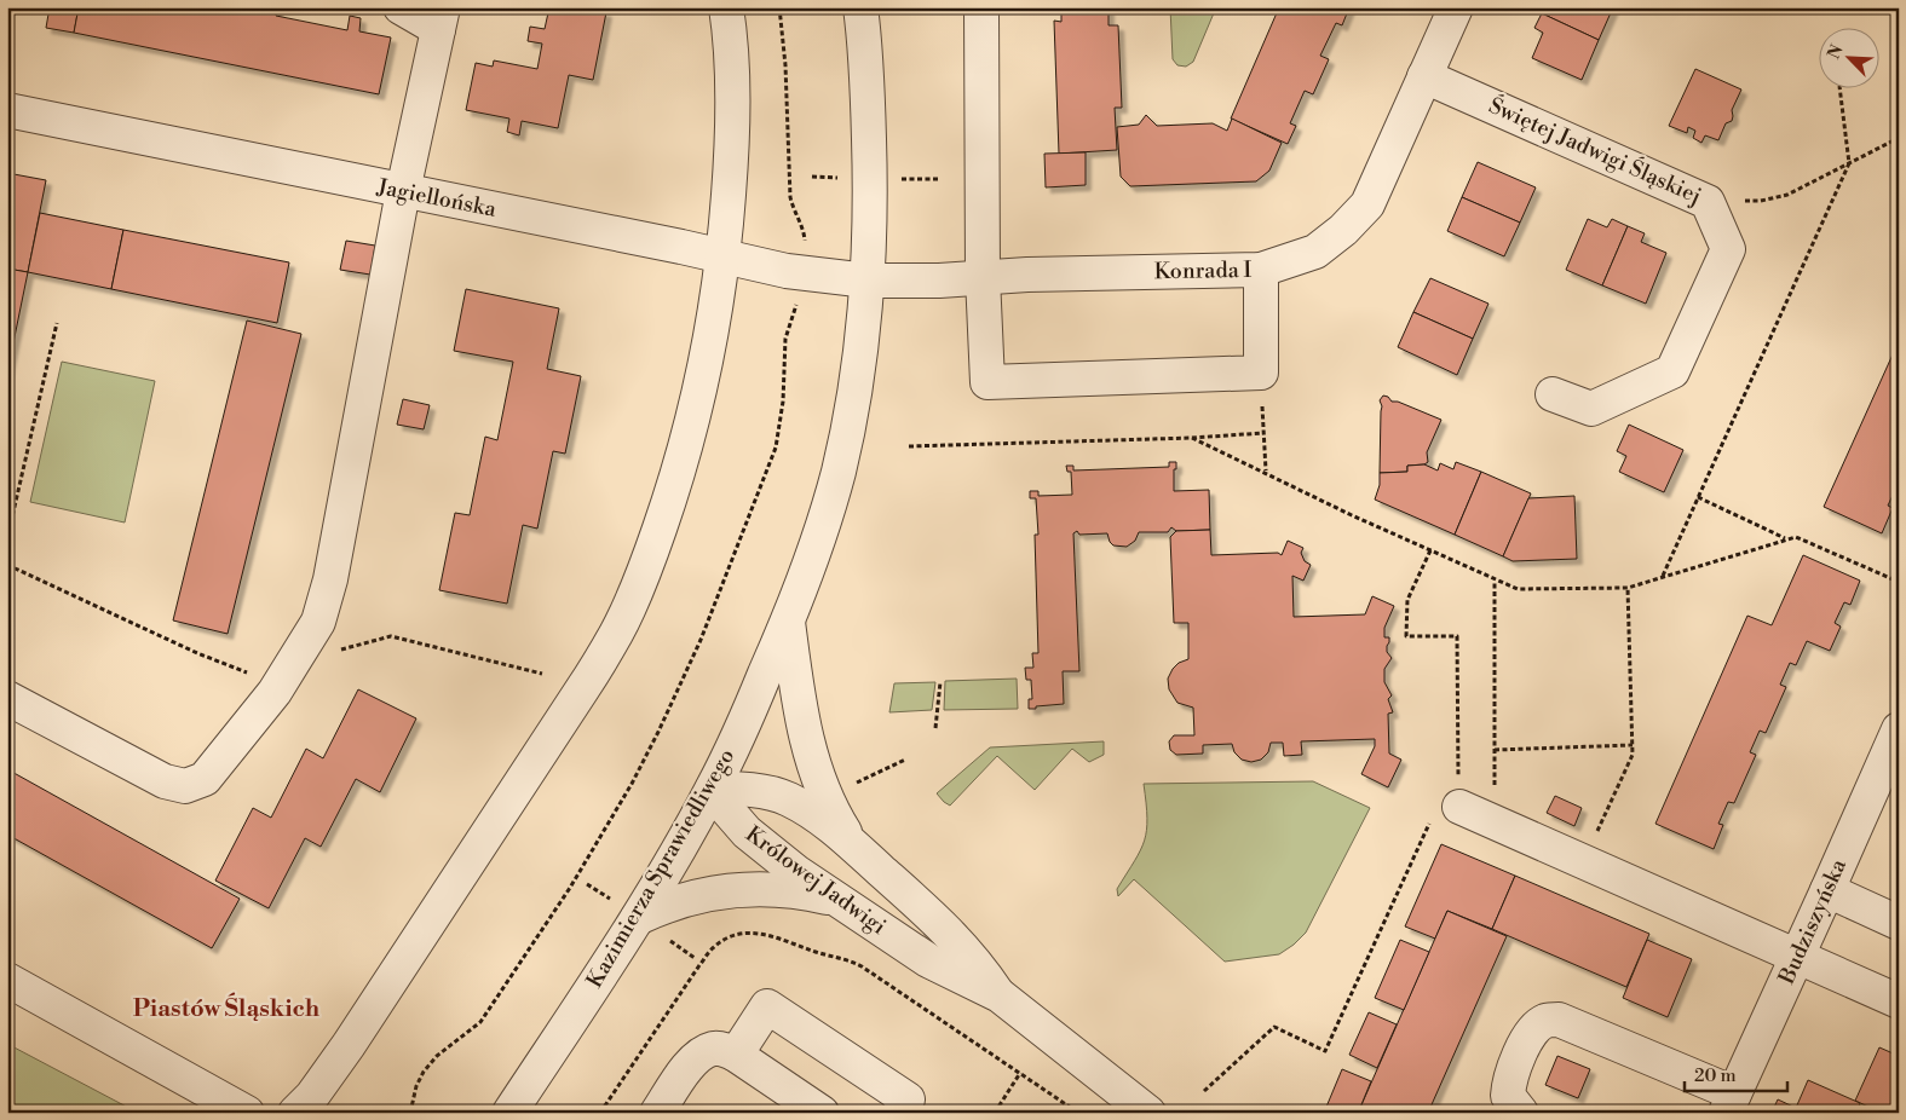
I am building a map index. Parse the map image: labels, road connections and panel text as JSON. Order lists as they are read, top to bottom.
{
  "streets": {
    "street": [
      "Świętej Jadwigi Śląskiej",
      "Jagiellońska",
      "Konrada I",
      "Kazimierza Sprawiedliwego",
      "Królowej Jadwigi",
      "Budziszyńska"
    ]
  },
  "crossings": [
    ["Świętej Jadwigi Śląskiej", "Konrada I"],
    ["Jagiellońska", "Konrada I"],
    ["Jagiellońska", "Kazimierza Sprawiedliwego"],
    ["Konrada I", "Kazimierza Sprawiedliwego"],
    ["Kazimierza Sprawiedliwego", "Królowej Jadwigi"]
  ],
  "districts": ["Piastów Śląskich"],
  "scale_bar": "20 m",
  "north": "top left"
}
